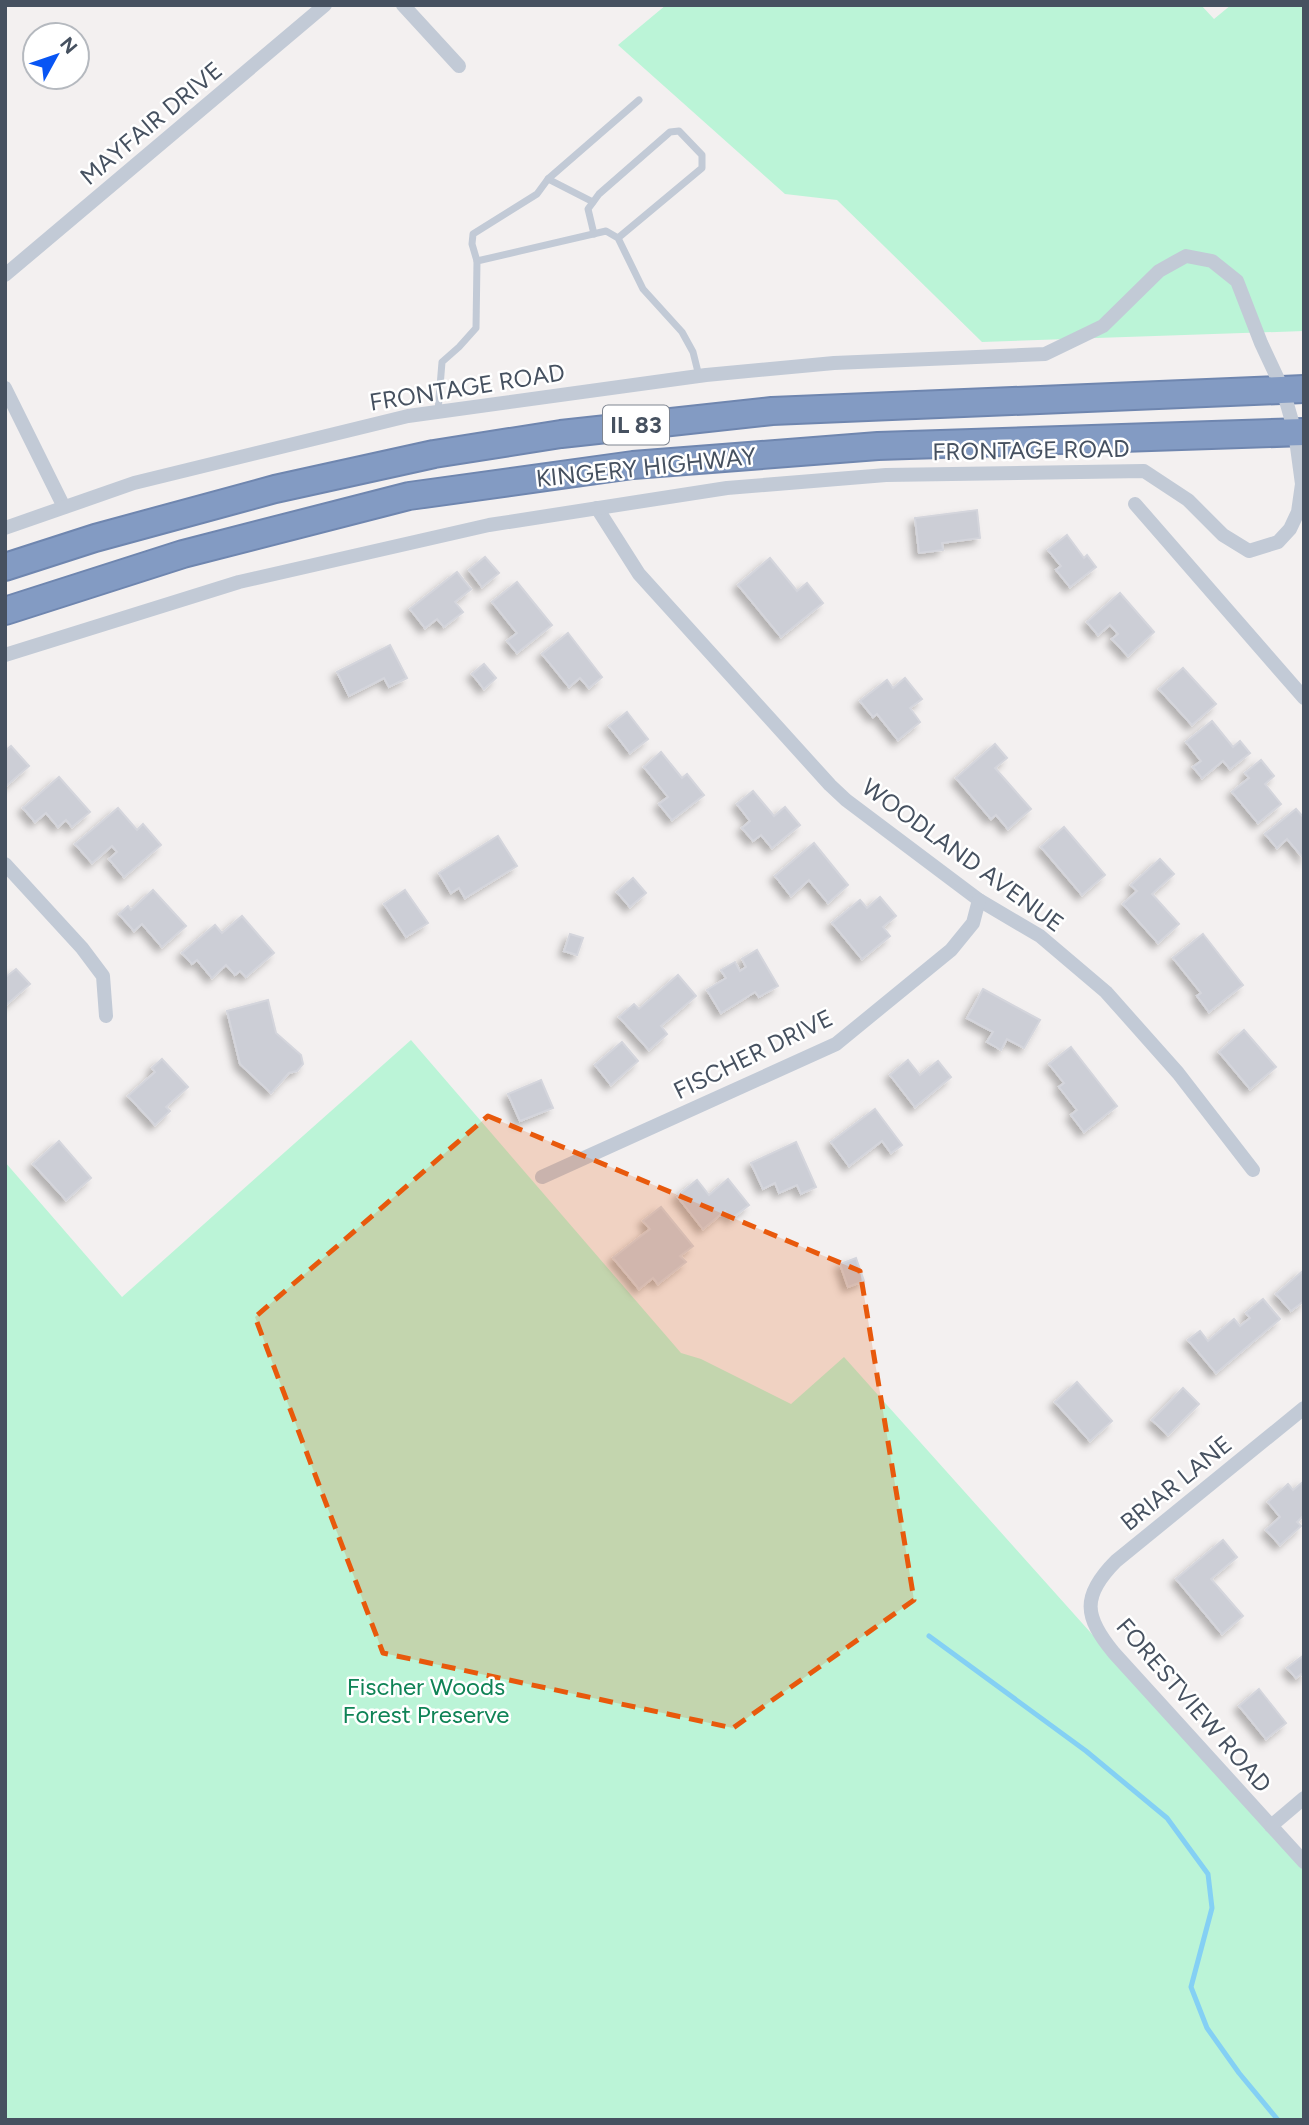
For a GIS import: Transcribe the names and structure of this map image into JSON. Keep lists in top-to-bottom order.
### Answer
{
  "streets": {
    "highway": ["IL 83", "KINGERY HIGHWAY"],
    "street": [
      "MAYFAIR DRIVE",
      "FRONTAGE ROAD",
      "WOODLAND AVENUE",
      "FISCHER DRIVE",
      "BRIAR LANE",
      "FORESTVIEW ROAD"
    ]
  },
  "crossings": [
    ["FRONTAGE ROAD", "KINGERY HIGHWAY"],
    ["FRONTAGE ROAD", "WOODLAND AVENUE"],
    ["WOODLAND AVENUE", "FISCHER DRIVE"],
    ["BRIAR LANE", "FORESTVIEW ROAD"]
  ],
  "parks": ["Fischer Woods Forest Preserve"],
  "north": "top right"
}
